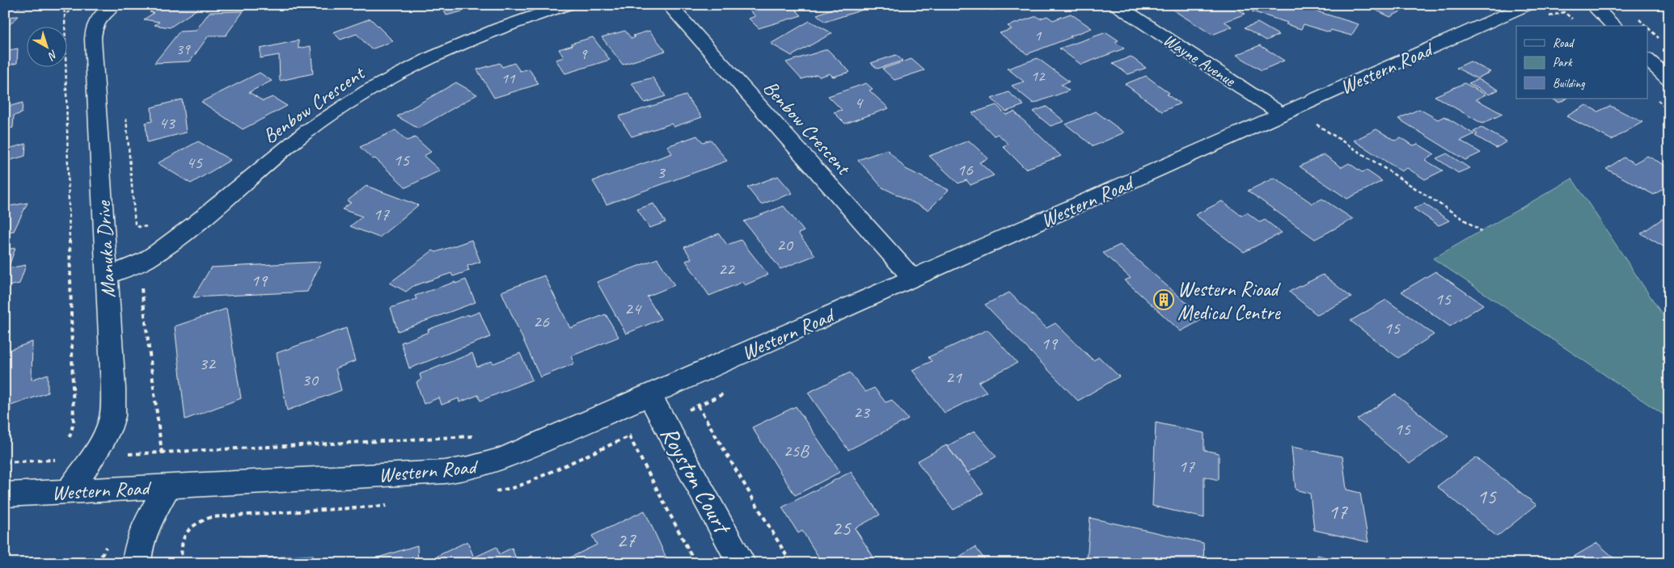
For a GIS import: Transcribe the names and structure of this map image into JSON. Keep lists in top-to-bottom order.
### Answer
{
  "streets": {
    "street": [
      "Wayne Avenue",
      "Western Road",
      "Benbow Crescent",
      "Manuka Drive",
      "Royston Court"
    ]
  },
  "crossings": [
    ["Wayne Avenue", "Western Road"],
    ["Western Road", "Benbow Crescent"],
    ["Western Road", "Manuka Drive"],
    ["Western Road", "Royston Court"],
    ["Benbow Crescent", "Manuka Drive"]
  ],
  "places": {
    "building": ["Western Rioad Medical Centre"]
  },
  "house_numbers": [
    "1",
    "39",
    "9",
    "12",
    "11",
    "4",
    "43",
    "15",
    "45",
    "16",
    "3",
    "17",
    "20",
    "22",
    "19",
    "15",
    "24",
    "26",
    "15",
    "19",
    "32",
    "21",
    "30",
    "23",
    "15",
    "25B",
    "17",
    "15",
    "17",
    "25",
    "27"
  ],
  "legend": ["Road", "Park", "Building"],
  "north": "bottom right"
}
